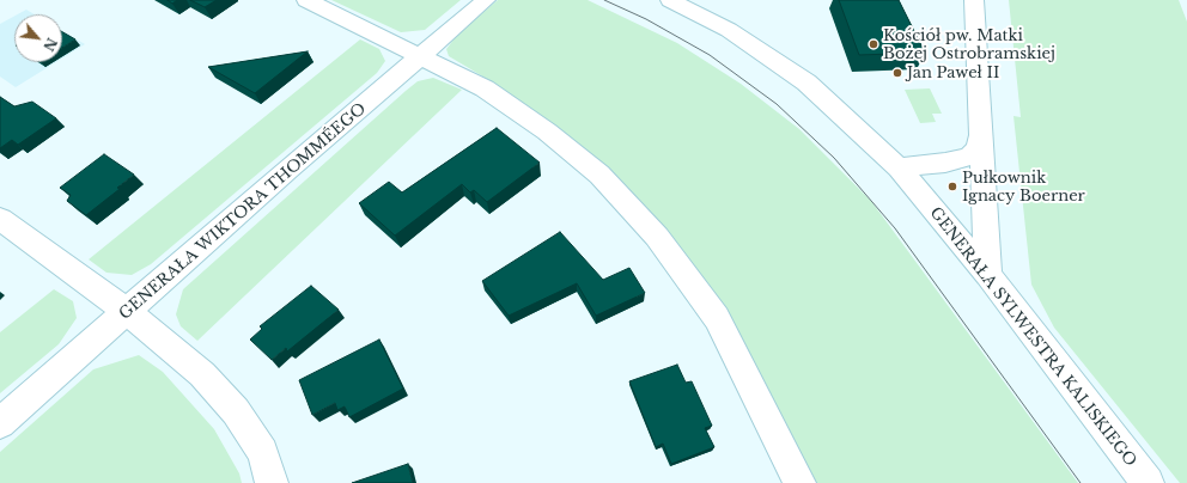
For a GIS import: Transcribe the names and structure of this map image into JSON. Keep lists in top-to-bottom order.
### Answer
{
  "streets": {
    "street": ["GENERAŁA WIKTORA THOMMÉEGO", "GENERAŁA SYLWESTRA KALISKIEGO"]
  },
  "places": ["Kościół pw. Matki Bożej Ostrobramskiej", "Jan Paweł II", "Pułkownik Ignacy Boerner"],
  "north": "bottom right"
}
